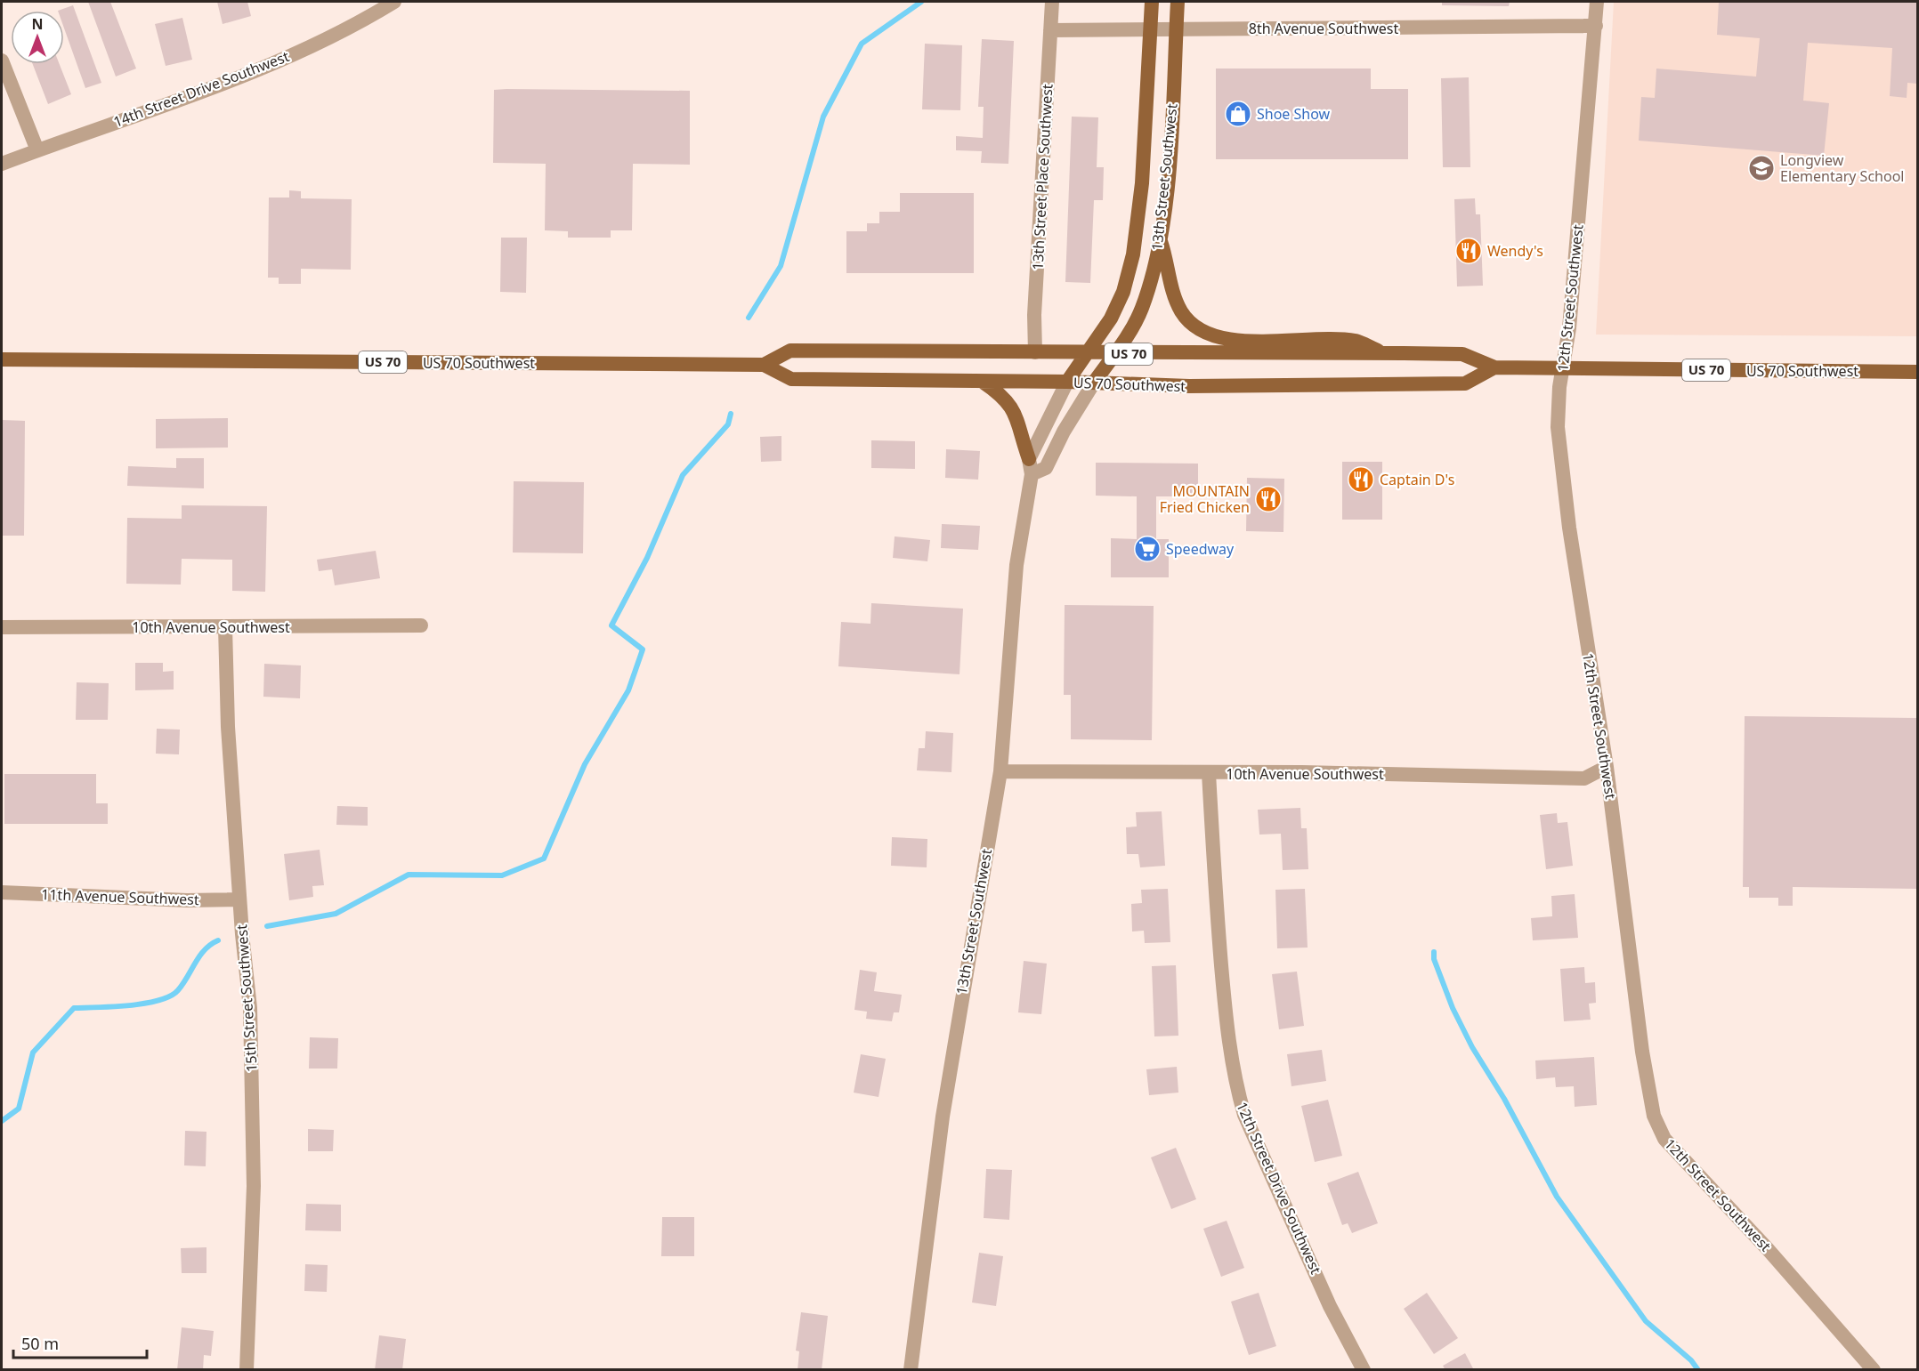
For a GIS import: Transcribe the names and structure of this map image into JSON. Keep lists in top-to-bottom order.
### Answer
{
  "streets": {
    "main road": ["13th Street Southwest", "US 70", "US 70 Southwest"],
    "street": [
      "8th Avenue Southwest",
      "14th Street Drive Southwest",
      "13th Street Place Southwest",
      "12th Street Southwest",
      "10th Avenue Southwest",
      "11th Avenue Southwest",
      "15th Street Southwest",
      "12th Street Drive Southwest"
    ]
  },
  "crossings": [
    ["8th Avenue Southwest", "13th Street Place Southwest"],
    ["8th Avenue Southwest", "13th Street Southwest"],
    ["8th Avenue Southwest", "12th Street Southwest"],
    ["13th Street Place Southwest", "US 70 Southwest"],
    ["13th Street Southwest", "US 70 Southwest"],
    ["13th Street Southwest", "10th Avenue Southwest"],
    ["12th Street Southwest", "US 70 Southwest"],
    ["12th Street Southwest", "10th Avenue Southwest"],
    ["10th Avenue Southwest", "15th Street Southwest"],
    ["10th Avenue Southwest", "12th Street Drive Southwest"],
    ["11th Avenue Southwest", "15th Street Southwest"]
  ],
  "places": {
    "shop": ["Shoe Show"],
    "school or university": ["Longview Elementary School"],
    "restaurant": ["Wendy's", "Captain D's", "MOUNTAIN Fried Chicken"],
    "supermarket": ["Speedway"]
  },
  "scale_bar": "50 m",
  "north": "top"
}
